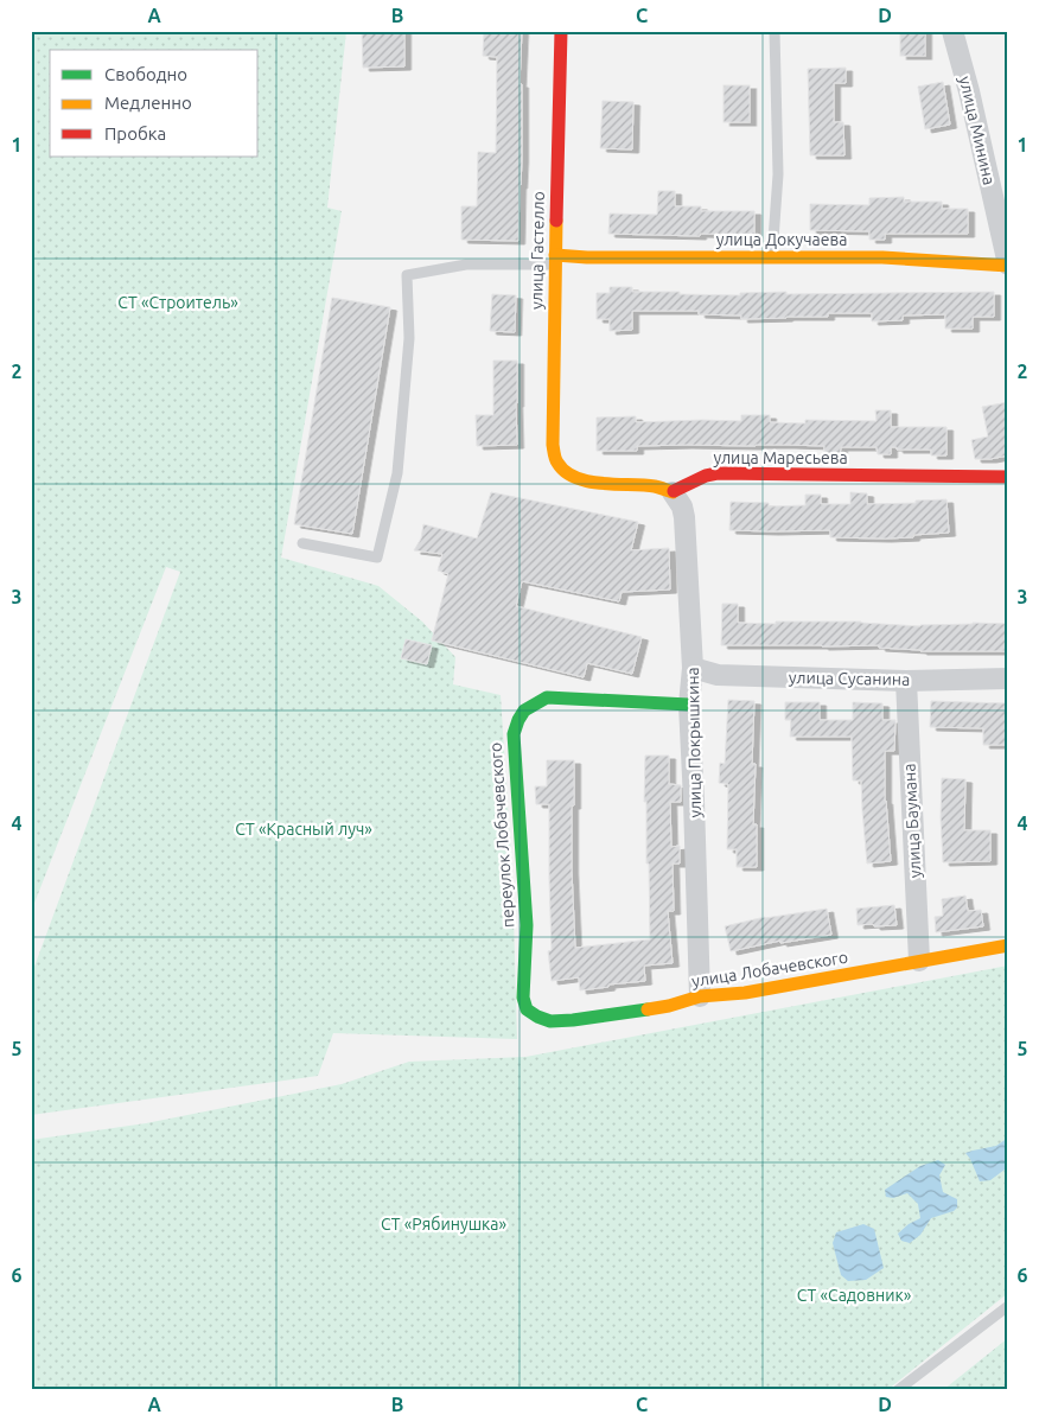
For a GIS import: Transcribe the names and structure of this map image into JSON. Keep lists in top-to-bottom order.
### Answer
{
  "streets": {
    "street": [
      "улица Минина",
      "улица Докучаева",
      "улица Гастелло",
      "улица Маресьева",
      "улица Сусанина",
      "улица Покрышкина",
      "улица Баумана",
      "переулок Лобачевского",
      "улица Лобачевского"
    ]
  },
  "crossings": [
    ["улица Минина", "улица Докучаева"],
    ["улица Докучаева", "улица Гастелло"],
    ["улица Гастелло", "улица Маресьева"],
    ["улица Гастелло", "улица Покрышкина"],
    ["улица Маресьева", "улица Покрышкина"],
    ["улица Сусанина", "улица Покрышкина"],
    ["улица Сусанина", "улица Баумана"],
    ["улица Покрышкина", "переулок Лобачевского"],
    ["улица Покрышкина", "улица Лобачевского"],
    ["улица Баумана", "улица Лобачевского"],
    ["переулок Лобачевского", "улица Лобачевского"]
  ],
  "parks": [
    "СТ «Строитель»",
    "СТ «Красный луч»",
    "СТ «Рябинушка»",
    "СТ «Садовник»"
  ],
  "legend": ["Свободно", "Медленно", "Пробка"],
  "grid": {
    "columns": [
      "A",
      "B",
      "C",
      "D"
    ],
    "rows": [
      "1",
      "2",
      "3",
      "4",
      "5",
      "6"
    ]
  }
}
